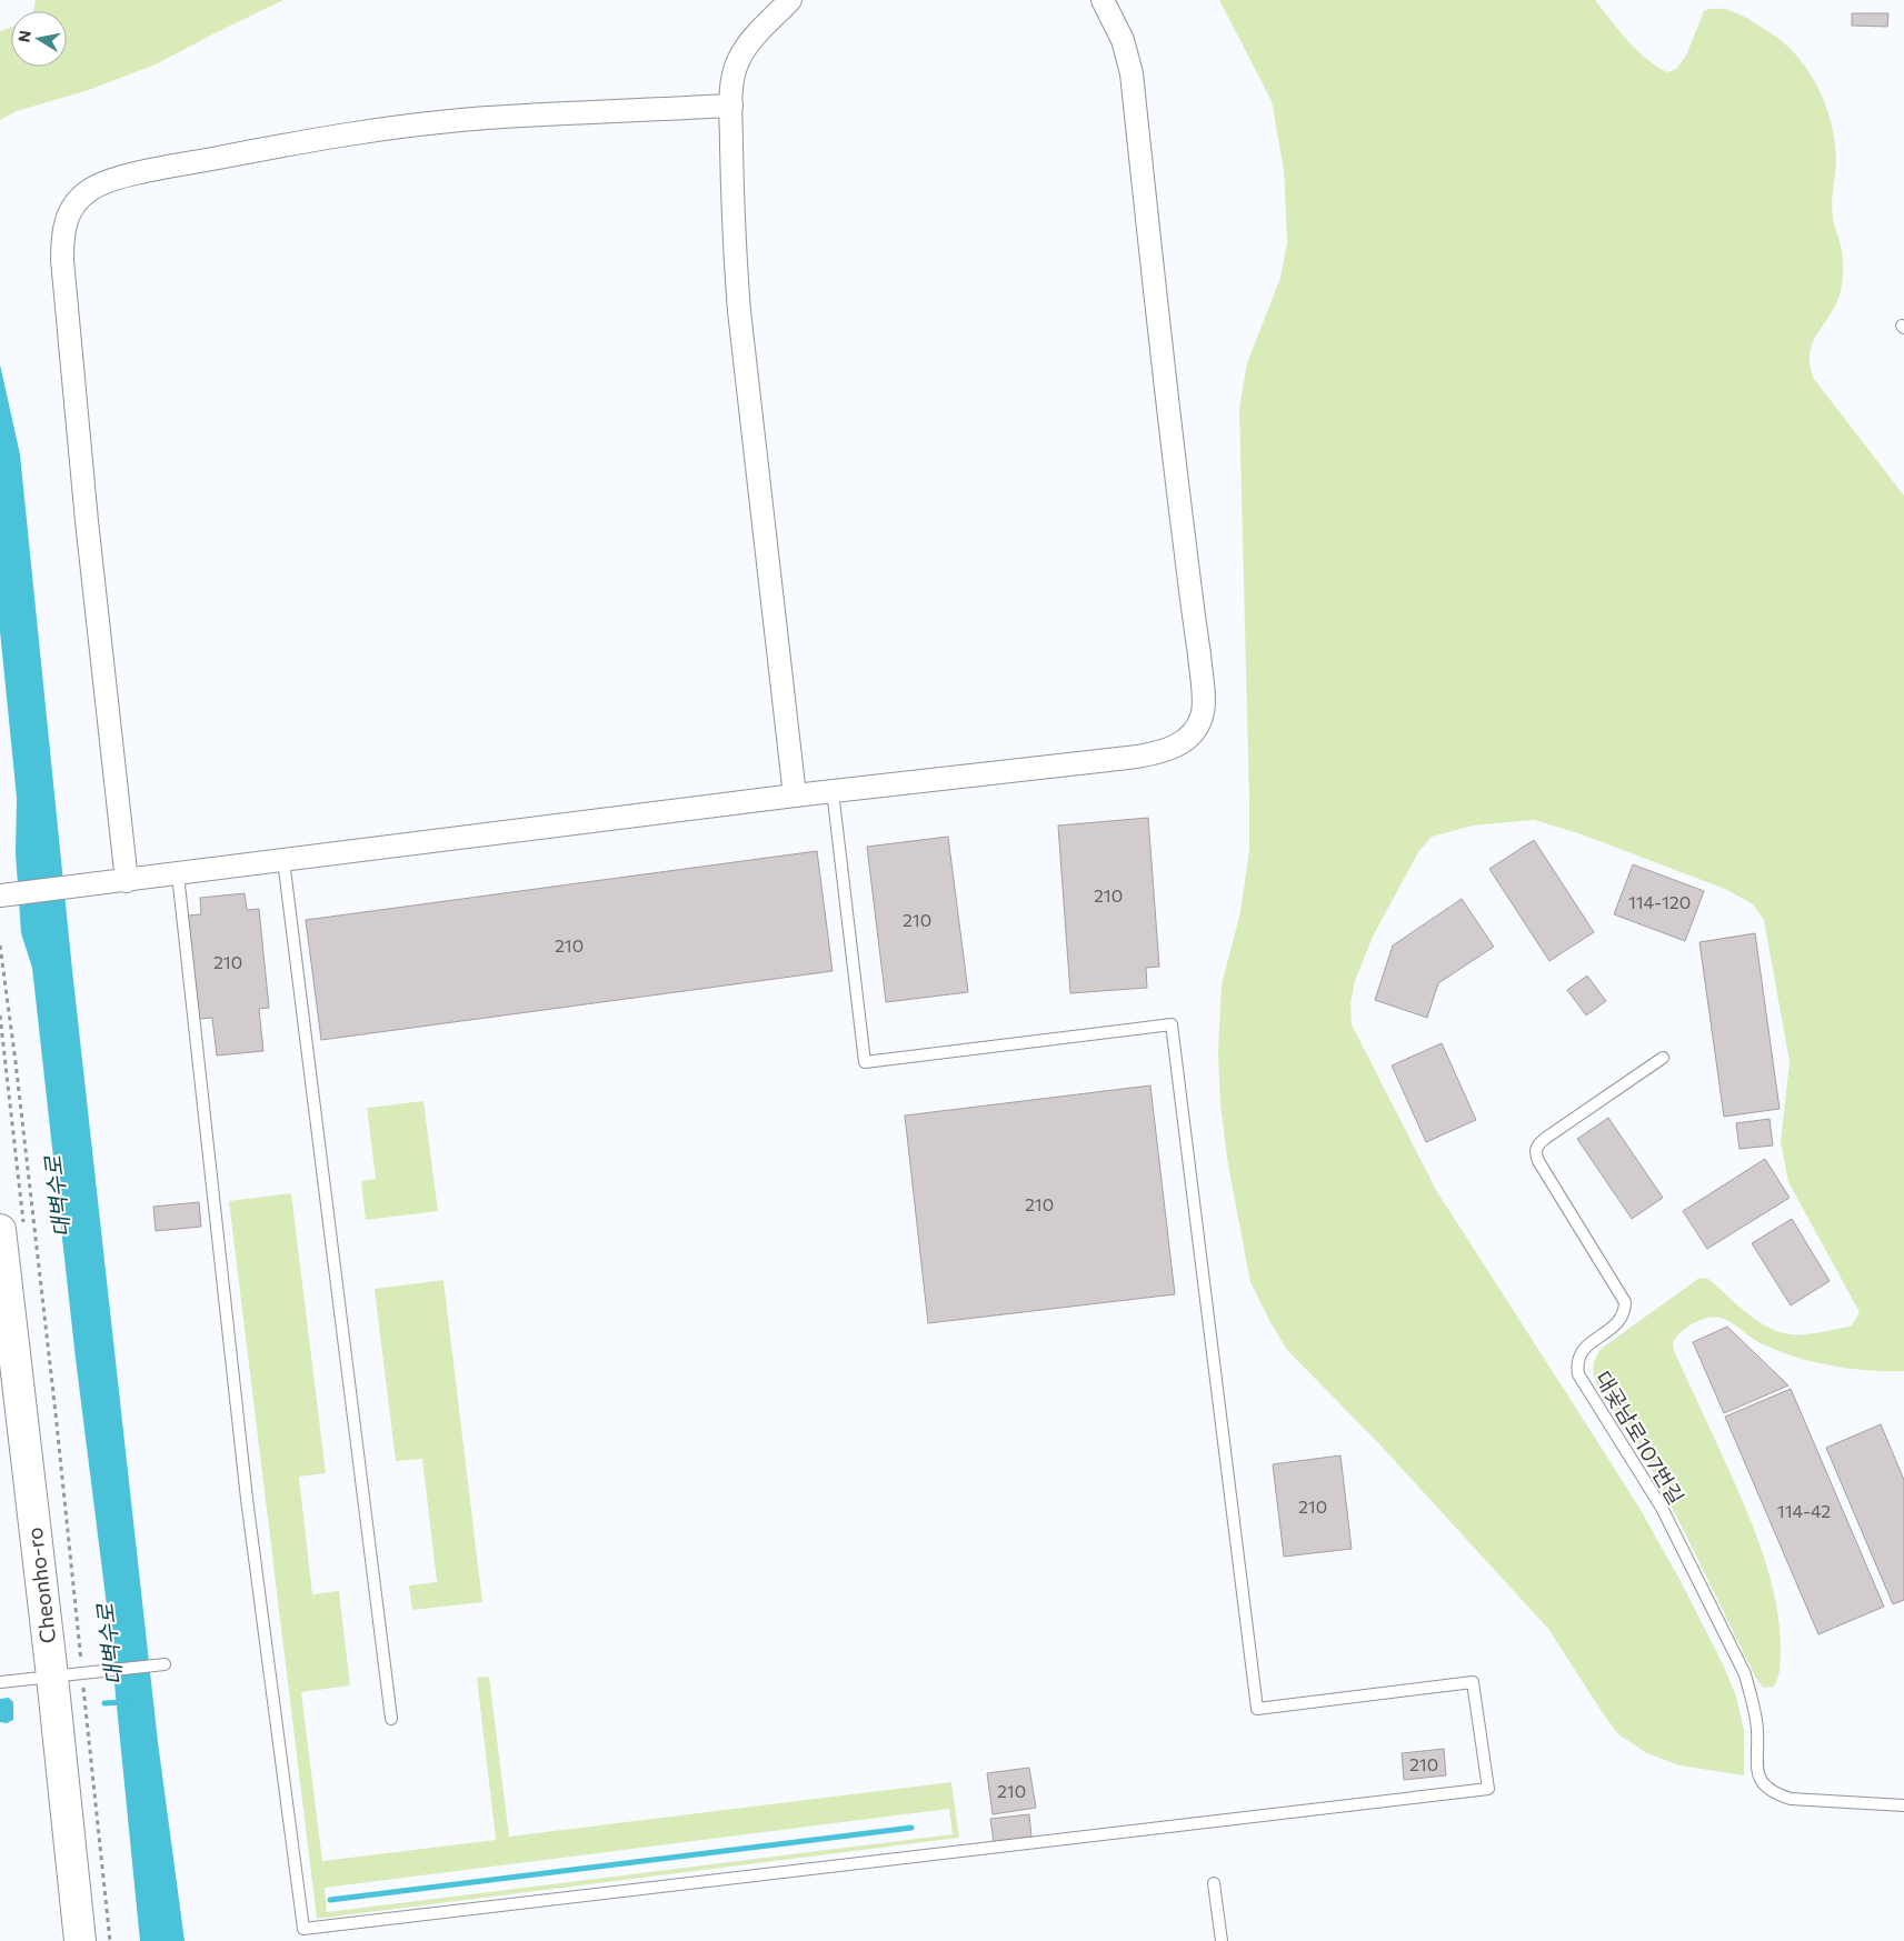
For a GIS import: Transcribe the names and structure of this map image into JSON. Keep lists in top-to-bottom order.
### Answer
{
  "streets": {
    "street": ["Cheonho-ro"],
    "lane": ["대곶남로107번길"]
  },
  "water": ["대벽수로"],
  "house_numbers": [
    "210",
    "114-120",
    "210",
    "210",
    "210",
    "210",
    "210",
    "114-42",
    "210",
    "210"
  ],
  "north": "left"
}
